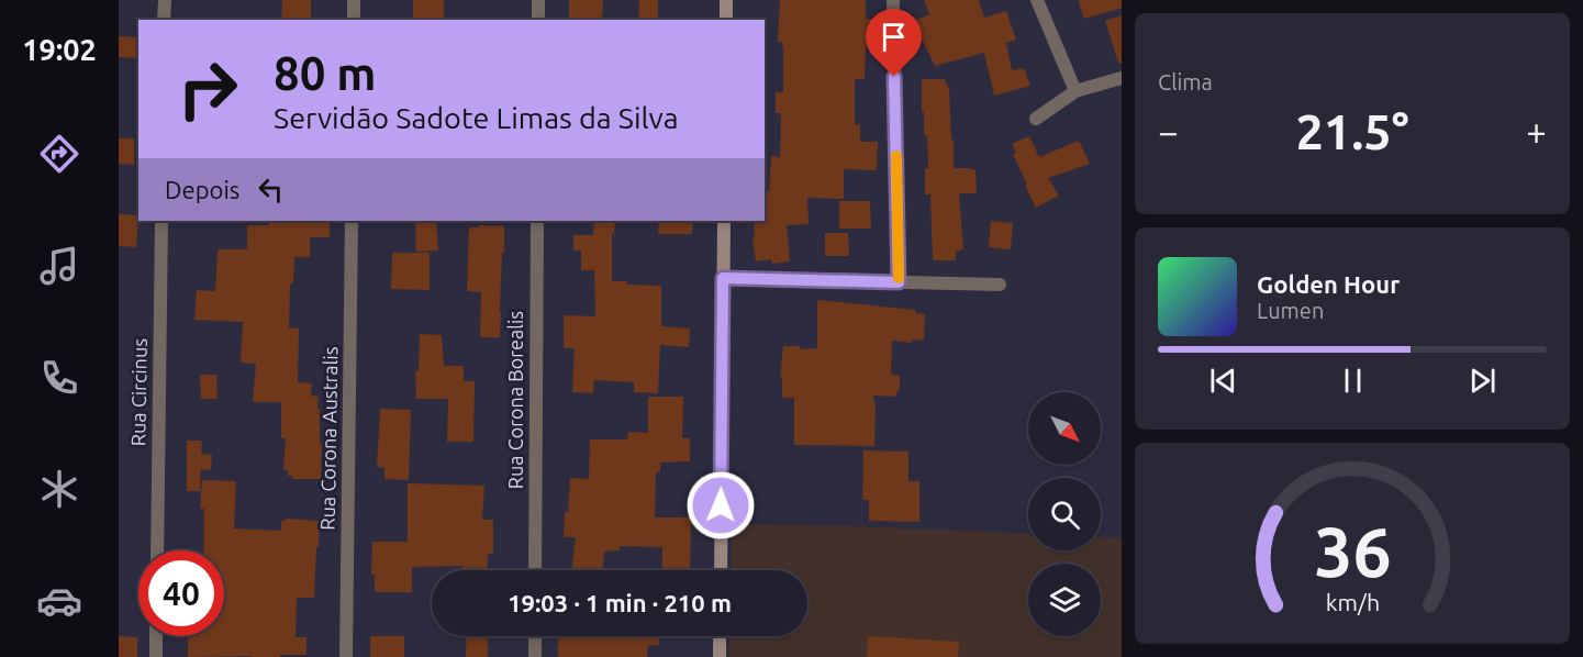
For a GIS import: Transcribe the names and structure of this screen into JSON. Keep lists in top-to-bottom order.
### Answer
{
  "streets": {
    "street": ["Rua Circinus", "Rua Corona Borealis", "Rua Corona Australis"]
  },
  "north": "bottom right",
  "page": {
    "tabs": "19:02",
    "tile": "Clima",
    "turn": ["80 m", "Servidão Sadote Limas da Silva"],
    "heat": ["−", "21.5°", "+"],
    "then": "Depois",
    "song": ["Golden Hour", "Lumen"],
    "limit": "40",
    "trip": "19:03 · 1 min · 210 m",
    "gauge": ["36", "km/h"]
  }
}
